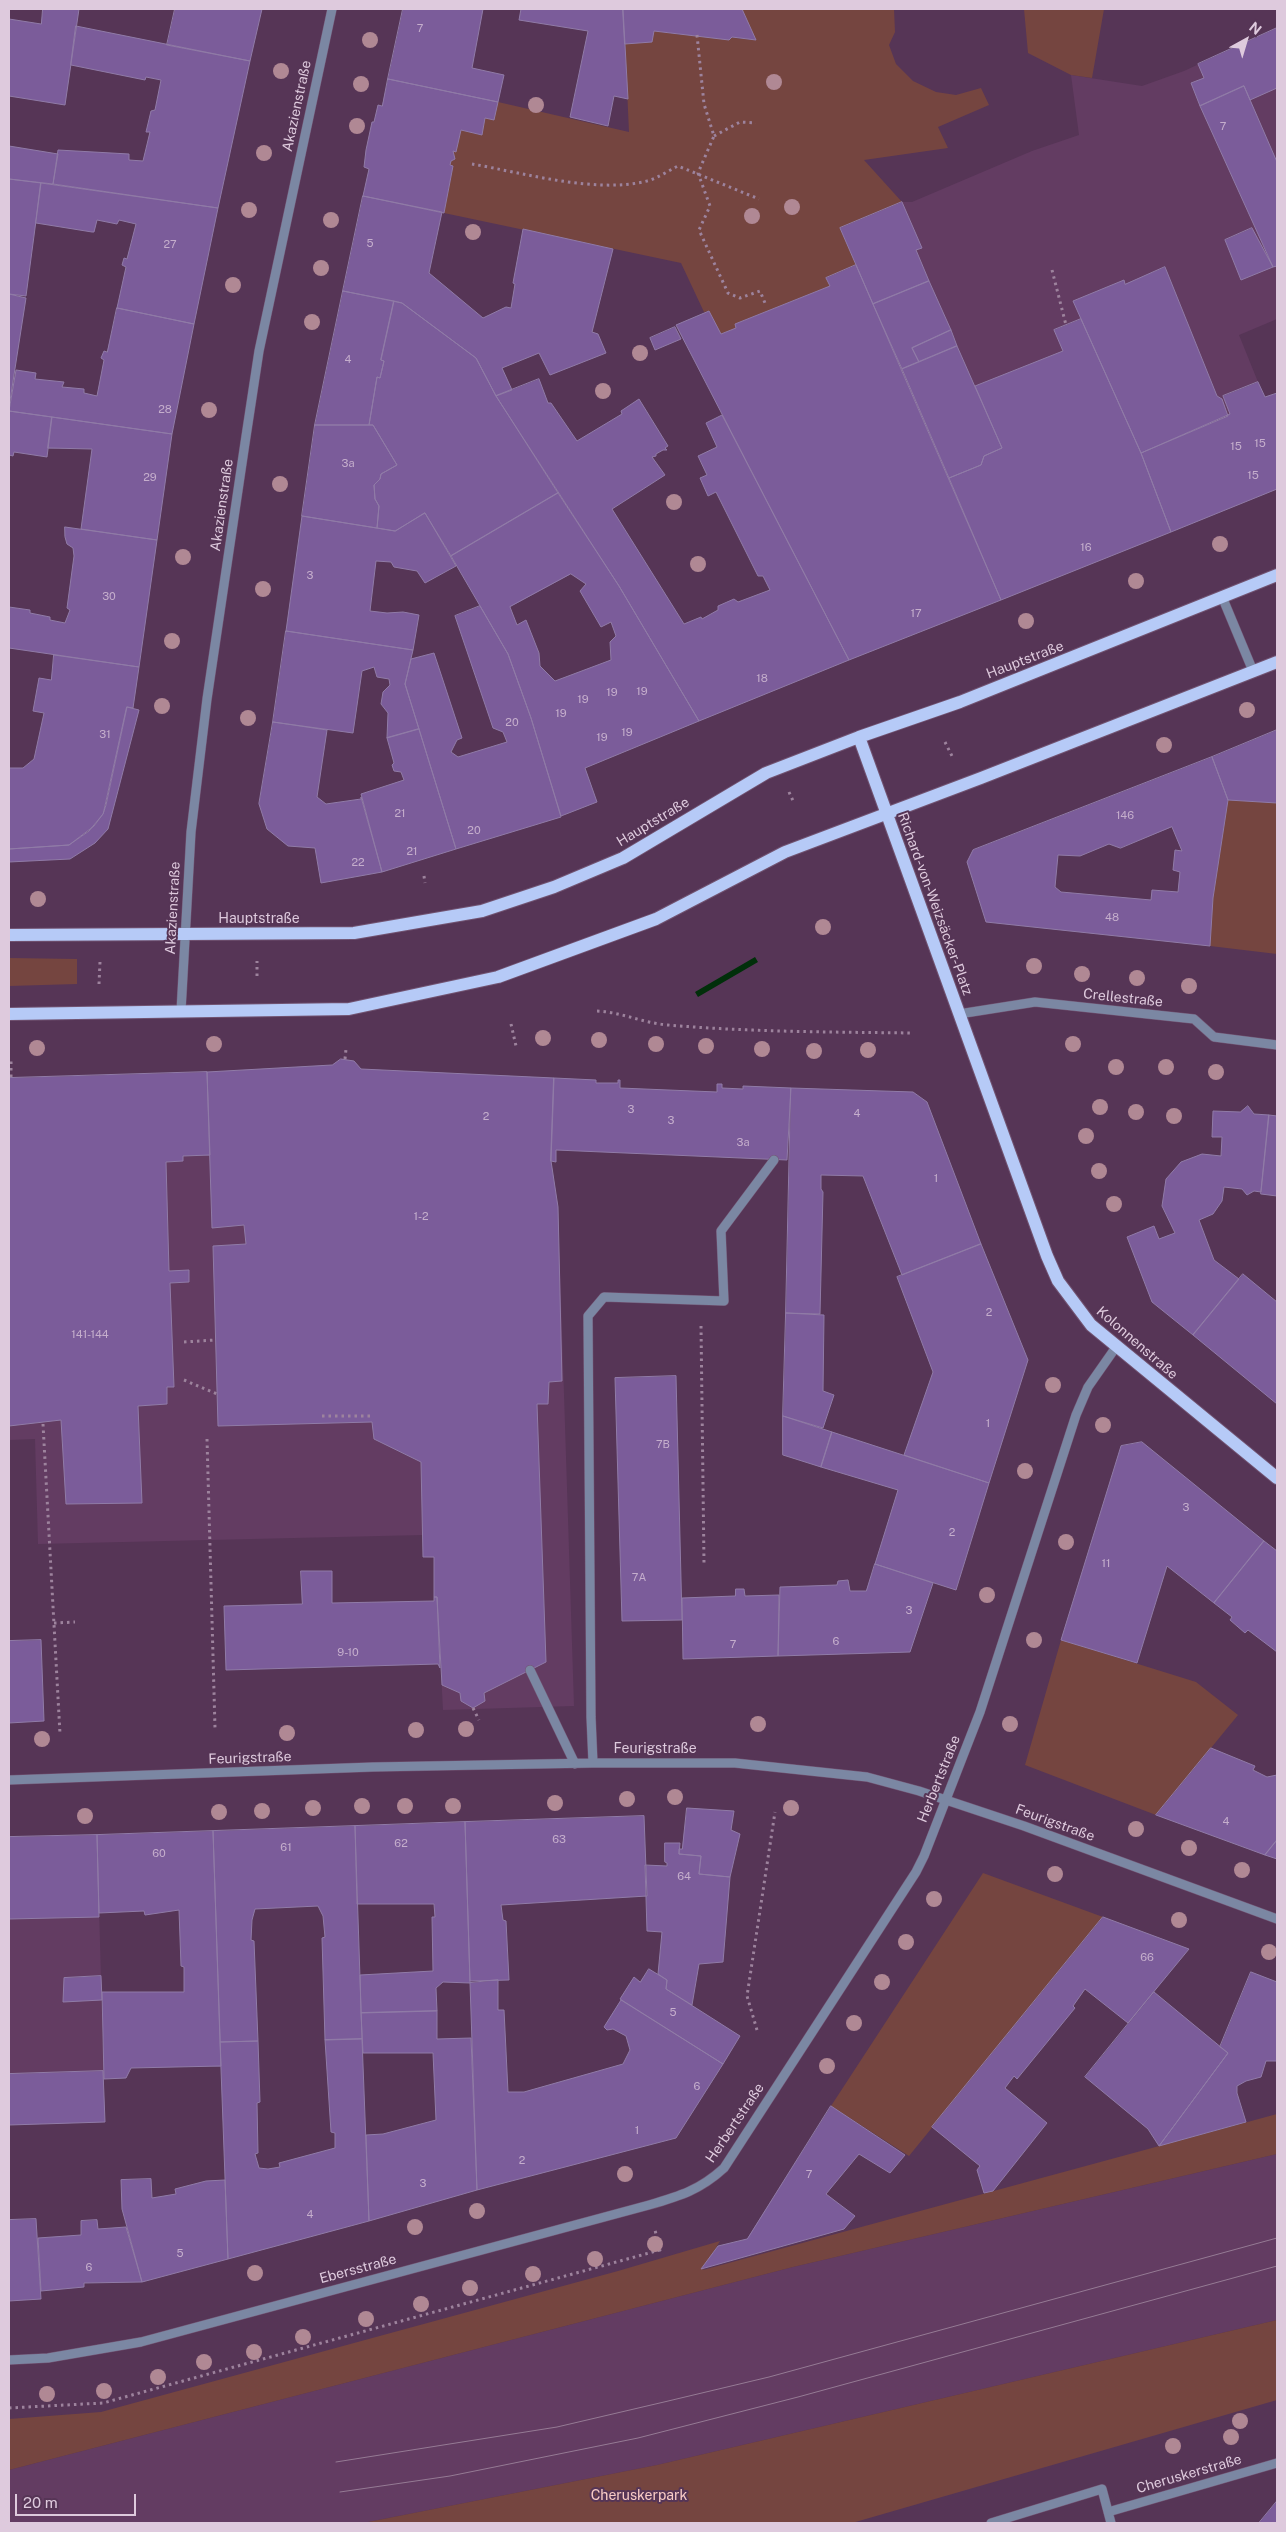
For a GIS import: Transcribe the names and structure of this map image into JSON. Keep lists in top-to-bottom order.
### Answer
{
  "streets": {
    "main road": ["Hauptstraße", "Richard-von-Weizsäcker-Platz", "Kolonnenstraße"],
    "street": [
      "Akazienstraße",
      "Crellestraße",
      "Feurigstraße",
      "Herbertstraße",
      "Ebersstraße",
      "Cheruskerstraße"
    ]
  },
  "crossings": [
    ["Akazienstraße", "Hauptstraße"],
    ["Hauptstraße", "Richard-von-Weizsäcker-Platz"],
    ["Richard-von-Weizsäcker-Platz", "Crellestraße"],
    ["Richard-von-Weizsäcker-Platz", "Kolonnenstraße"],
    ["Kolonnenstraße", "Herbertstraße"],
    ["Feurigstraße", "Herbertstraße"],
    ["Herbertstraße", "Ebersstraße"]
  ],
  "parks": ["Cheruskerpark"],
  "house_numbers": [
    "7",
    "7",
    "5",
    "27",
    "4",
    "28",
    "15",
    "15",
    "3a",
    "15",
    "29",
    "16",
    "3",
    "30",
    "17",
    "18",
    "19",
    "19",
    "19",
    "19",
    "20",
    "19",
    "31",
    "19",
    "21",
    "146",
    "20",
    "21",
    "22",
    "48",
    "3",
    "4",
    "2",
    "3",
    "3a",
    "1",
    "1-2",
    "2",
    "141-144",
    "1",
    "7B",
    "3",
    "2",
    "11",
    "7A",
    "3",
    "6",
    "7",
    "9-10",
    "4",
    "63",
    "62",
    "61",
    "60",
    "64",
    "66",
    "5",
    "6",
    "1",
    "2",
    "7",
    "3",
    "4",
    "5",
    "6"
  ],
  "scale_bar": "20 m",
  "north": "top right"
}
